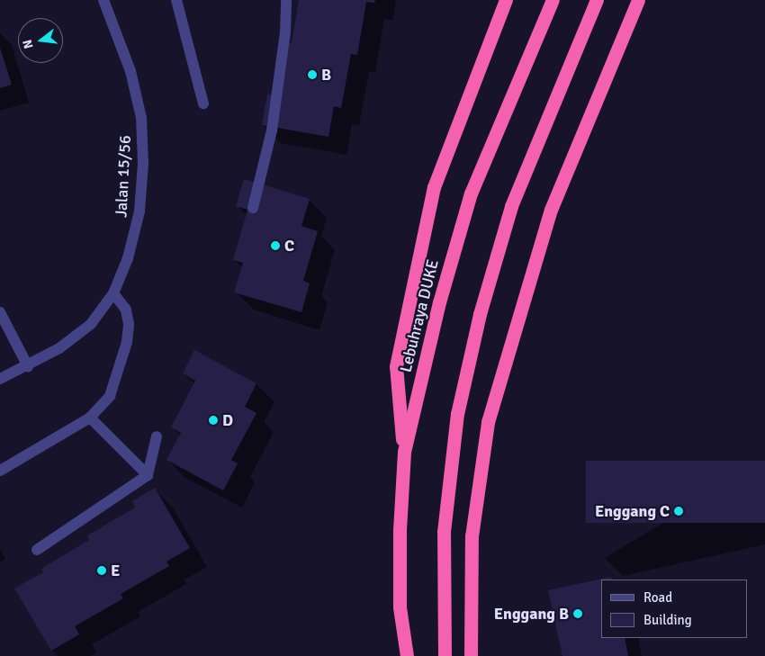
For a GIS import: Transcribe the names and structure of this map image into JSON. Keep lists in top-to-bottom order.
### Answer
{
  "streets": {
    "highway": ["Lebuhraya DUKE"],
    "street": ["Jalan 15/56"]
  },
  "places": [
    "B",
    "C",
    "D",
    "Enggang C",
    "E",
    "Enggang B"
  ],
  "legend": ["Road", "Building"],
  "north": "left"
}
